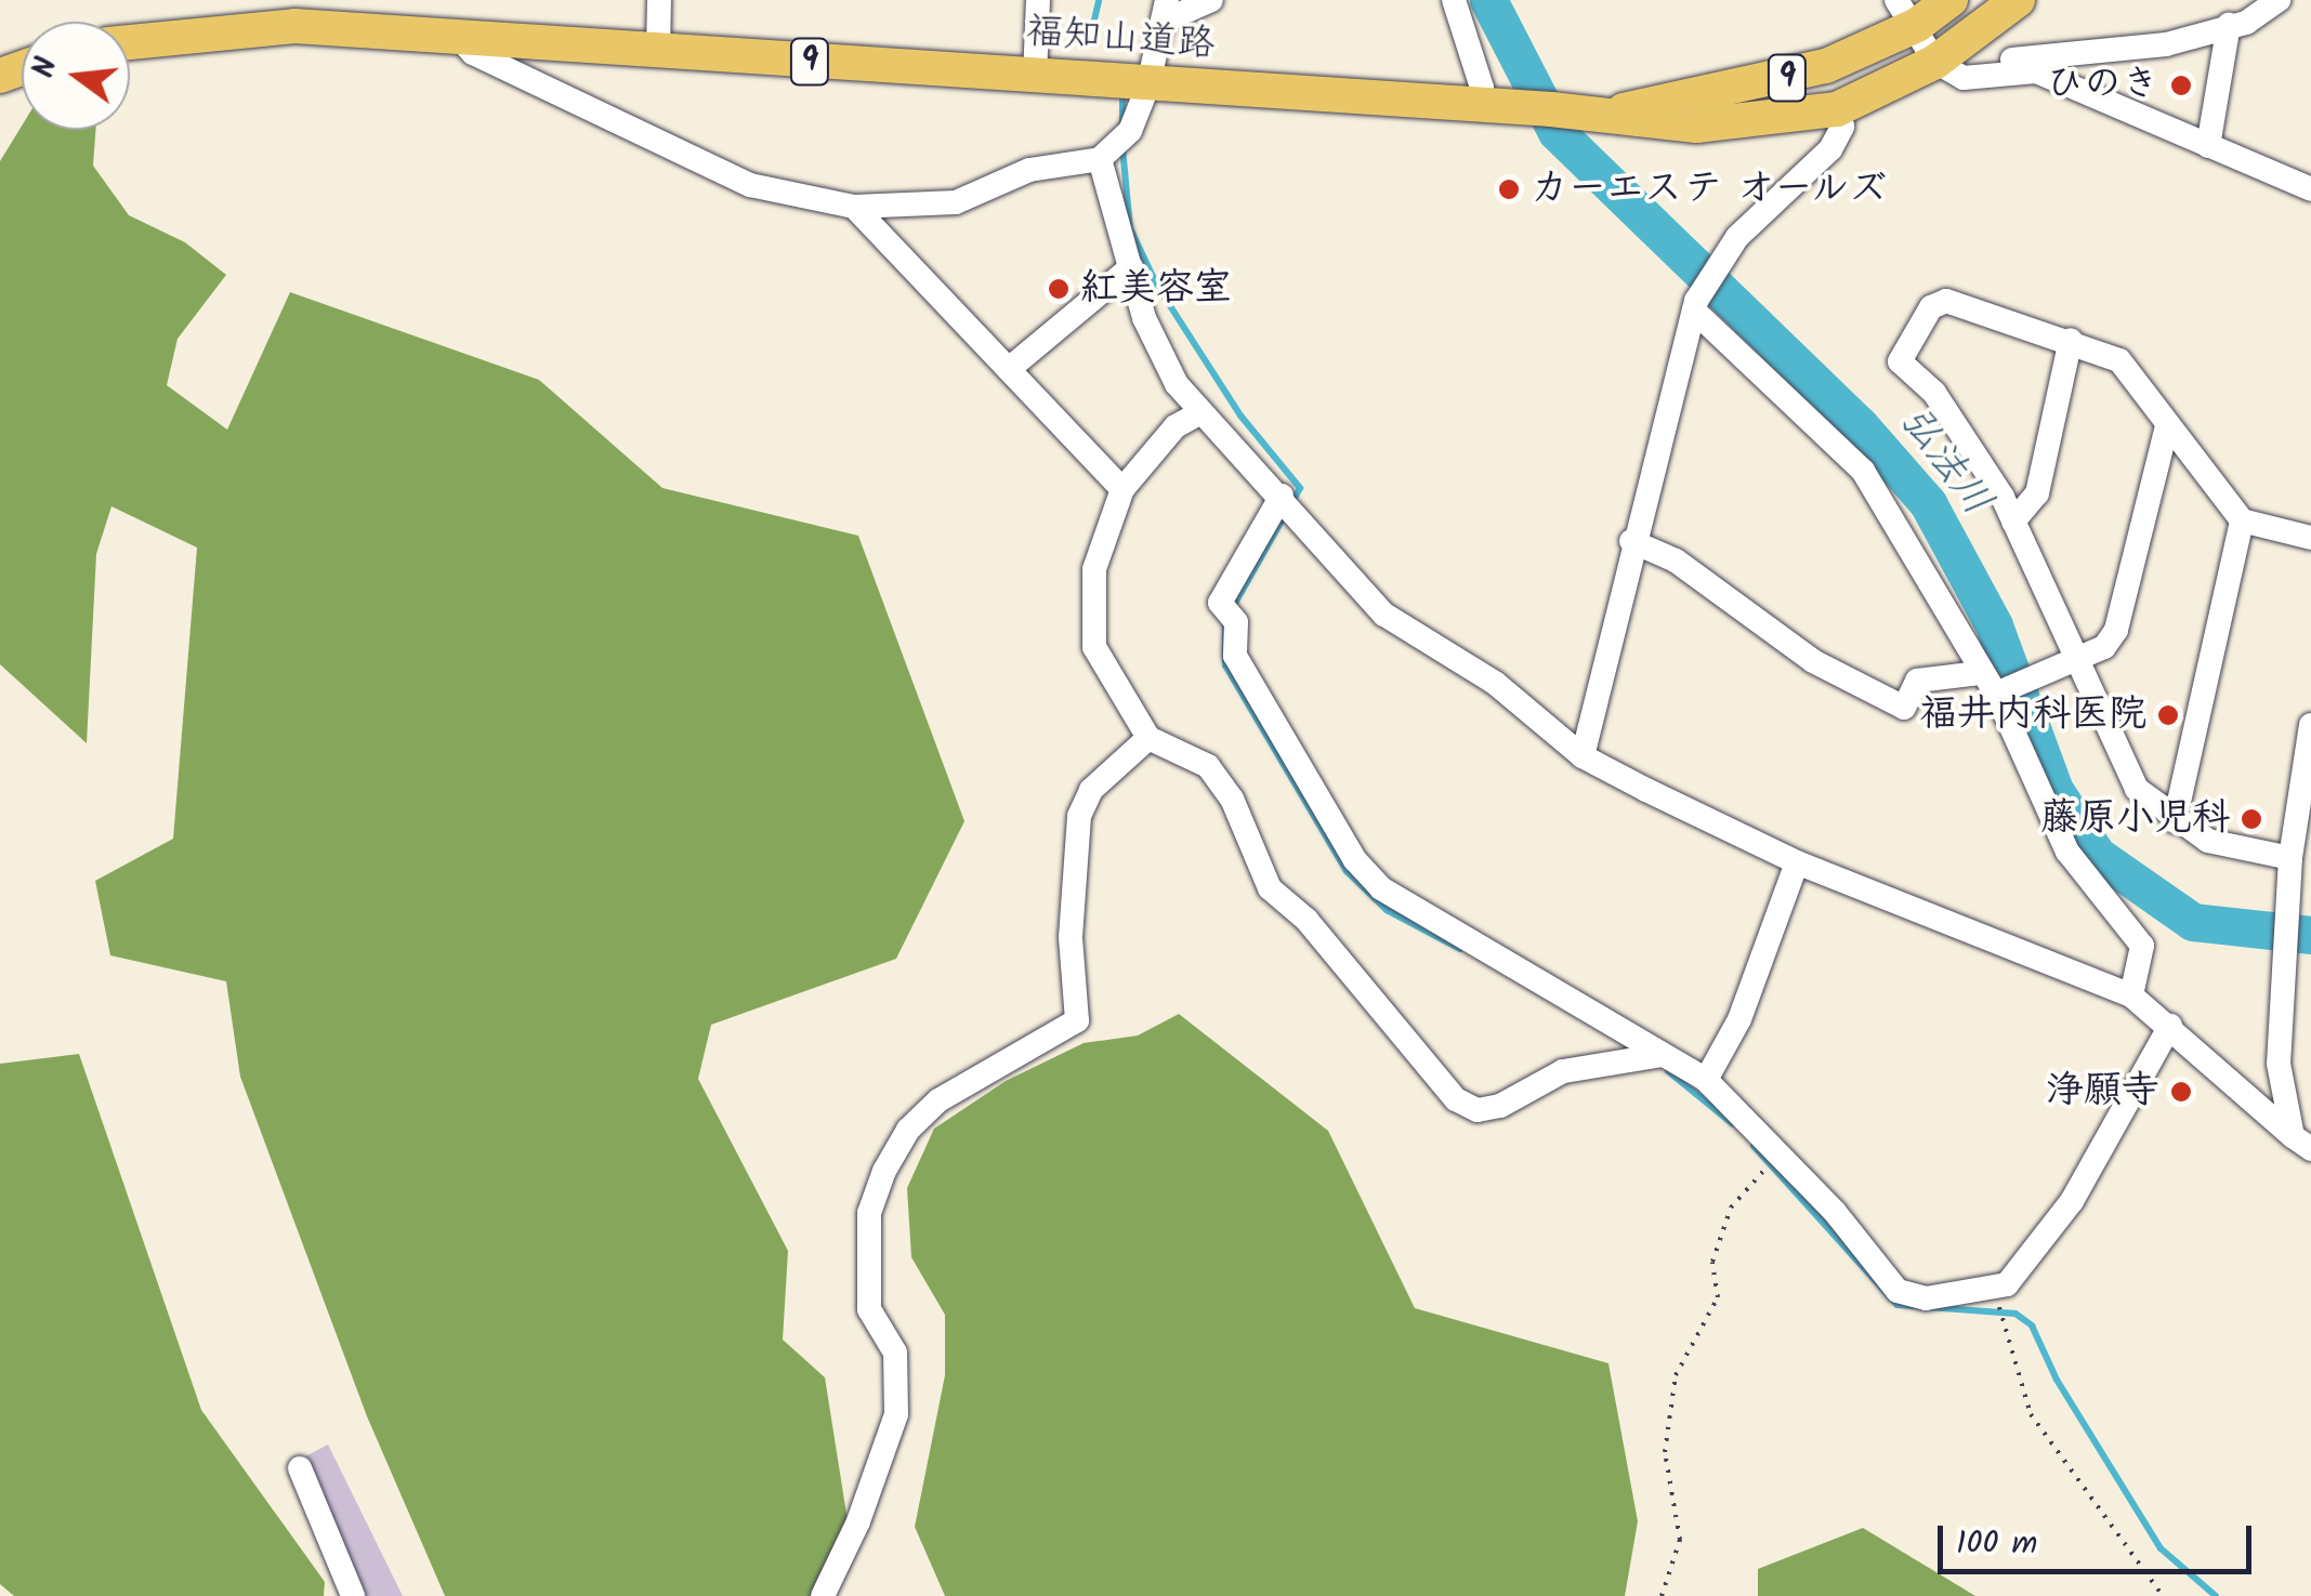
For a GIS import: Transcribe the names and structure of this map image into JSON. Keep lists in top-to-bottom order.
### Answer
{
  "streets": {
    "highway": ["福知山道路", "9"]
  },
  "water": ["弘法川"],
  "places": [
    "ひのき",
    "カーエステ オールズ",
    "紅美容室",
    "福井内科医院",
    "藤原小児科",
    "浄願寺"
  ],
  "scale_bar": "100 m",
  "north": "left"
}
